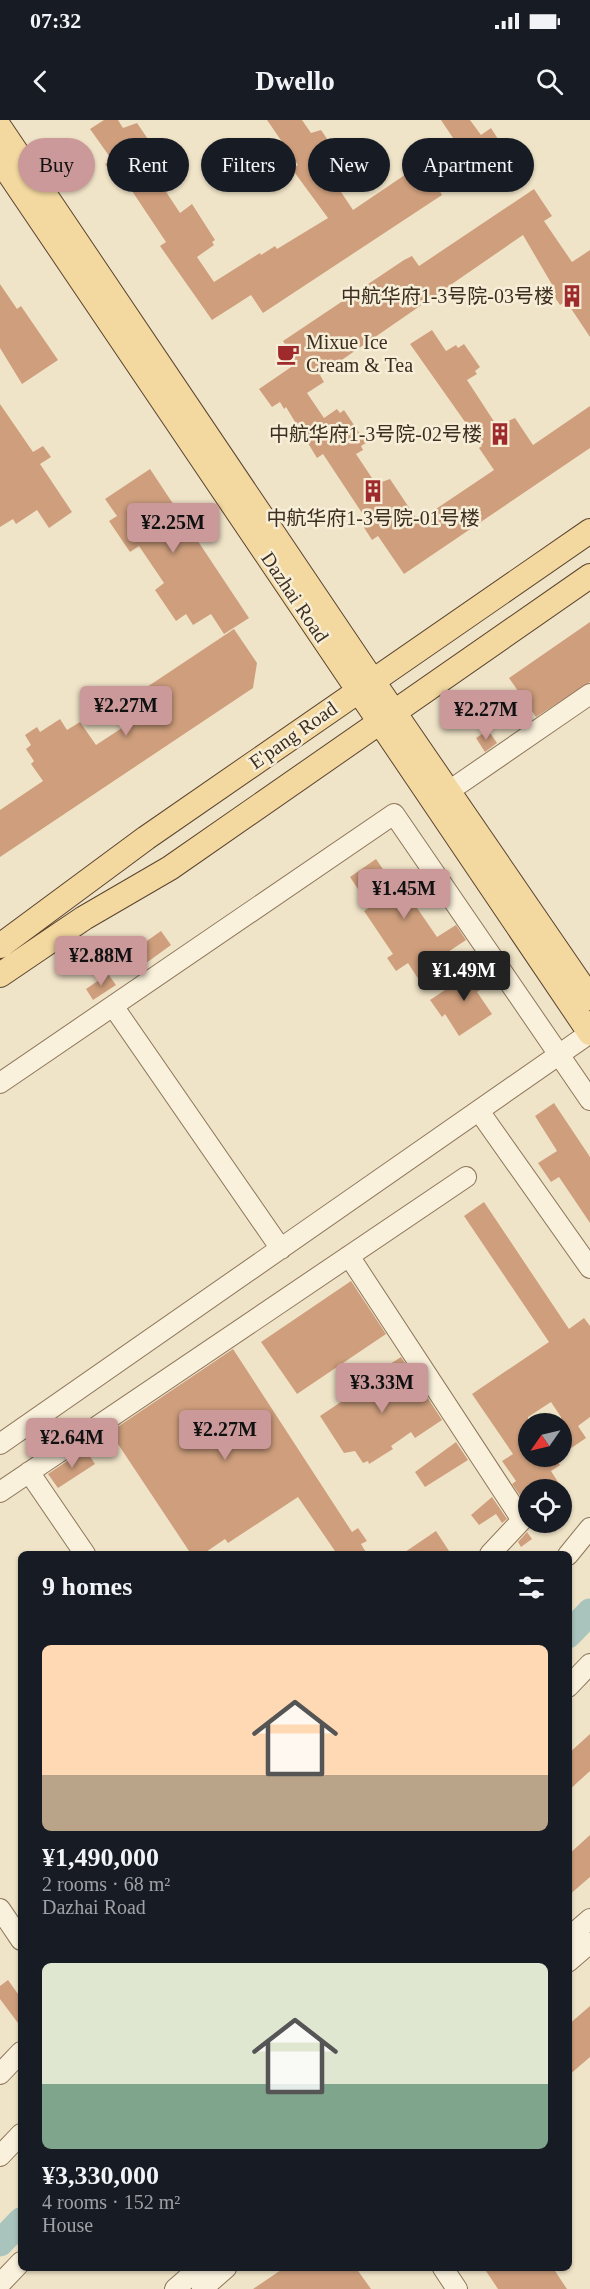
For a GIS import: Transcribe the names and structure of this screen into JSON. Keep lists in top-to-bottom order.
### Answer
{
  "streets": {
    "main road": ["Dazhai Road", "E'pang Road"]
  },
  "crossings": [
    ["Dazhai Road", "E'pang Road"]
  ],
  "places": {
    "building": ["中航华府1-3号院-03号楼", "中航华府1-3号院-02号楼", "中航华府1-3号院-01号楼"],
    "cafe": ["Mixue Ice Cream & Tea"]
  },
  "north": "bottom left",
  "page": {
    "status": "07:32",
    "header": "Dwello",
    "chip": [
      "Buy",
      "Rent",
      "Filters",
      "New",
      "Apartment"
    ],
    "price": [
      "¥2.25M",
      "¥2.27M",
      "¥2.27M",
      "¥1.45M",
      "¥2.88M",
      "¥1.49M",
      "¥3.33M",
      "¥2.27M",
      "¥2.64M"
    ],
    "heading": "9 homes",
    "list": [
      {
        "name": "¥1,490,000",
        "note": "2 rooms · 68 m² · Dazhai Road"
      },
      {
        "name": "¥3,330,000",
        "note": "4 rooms · 152 m² · House"
      }
    ]
  }
}
